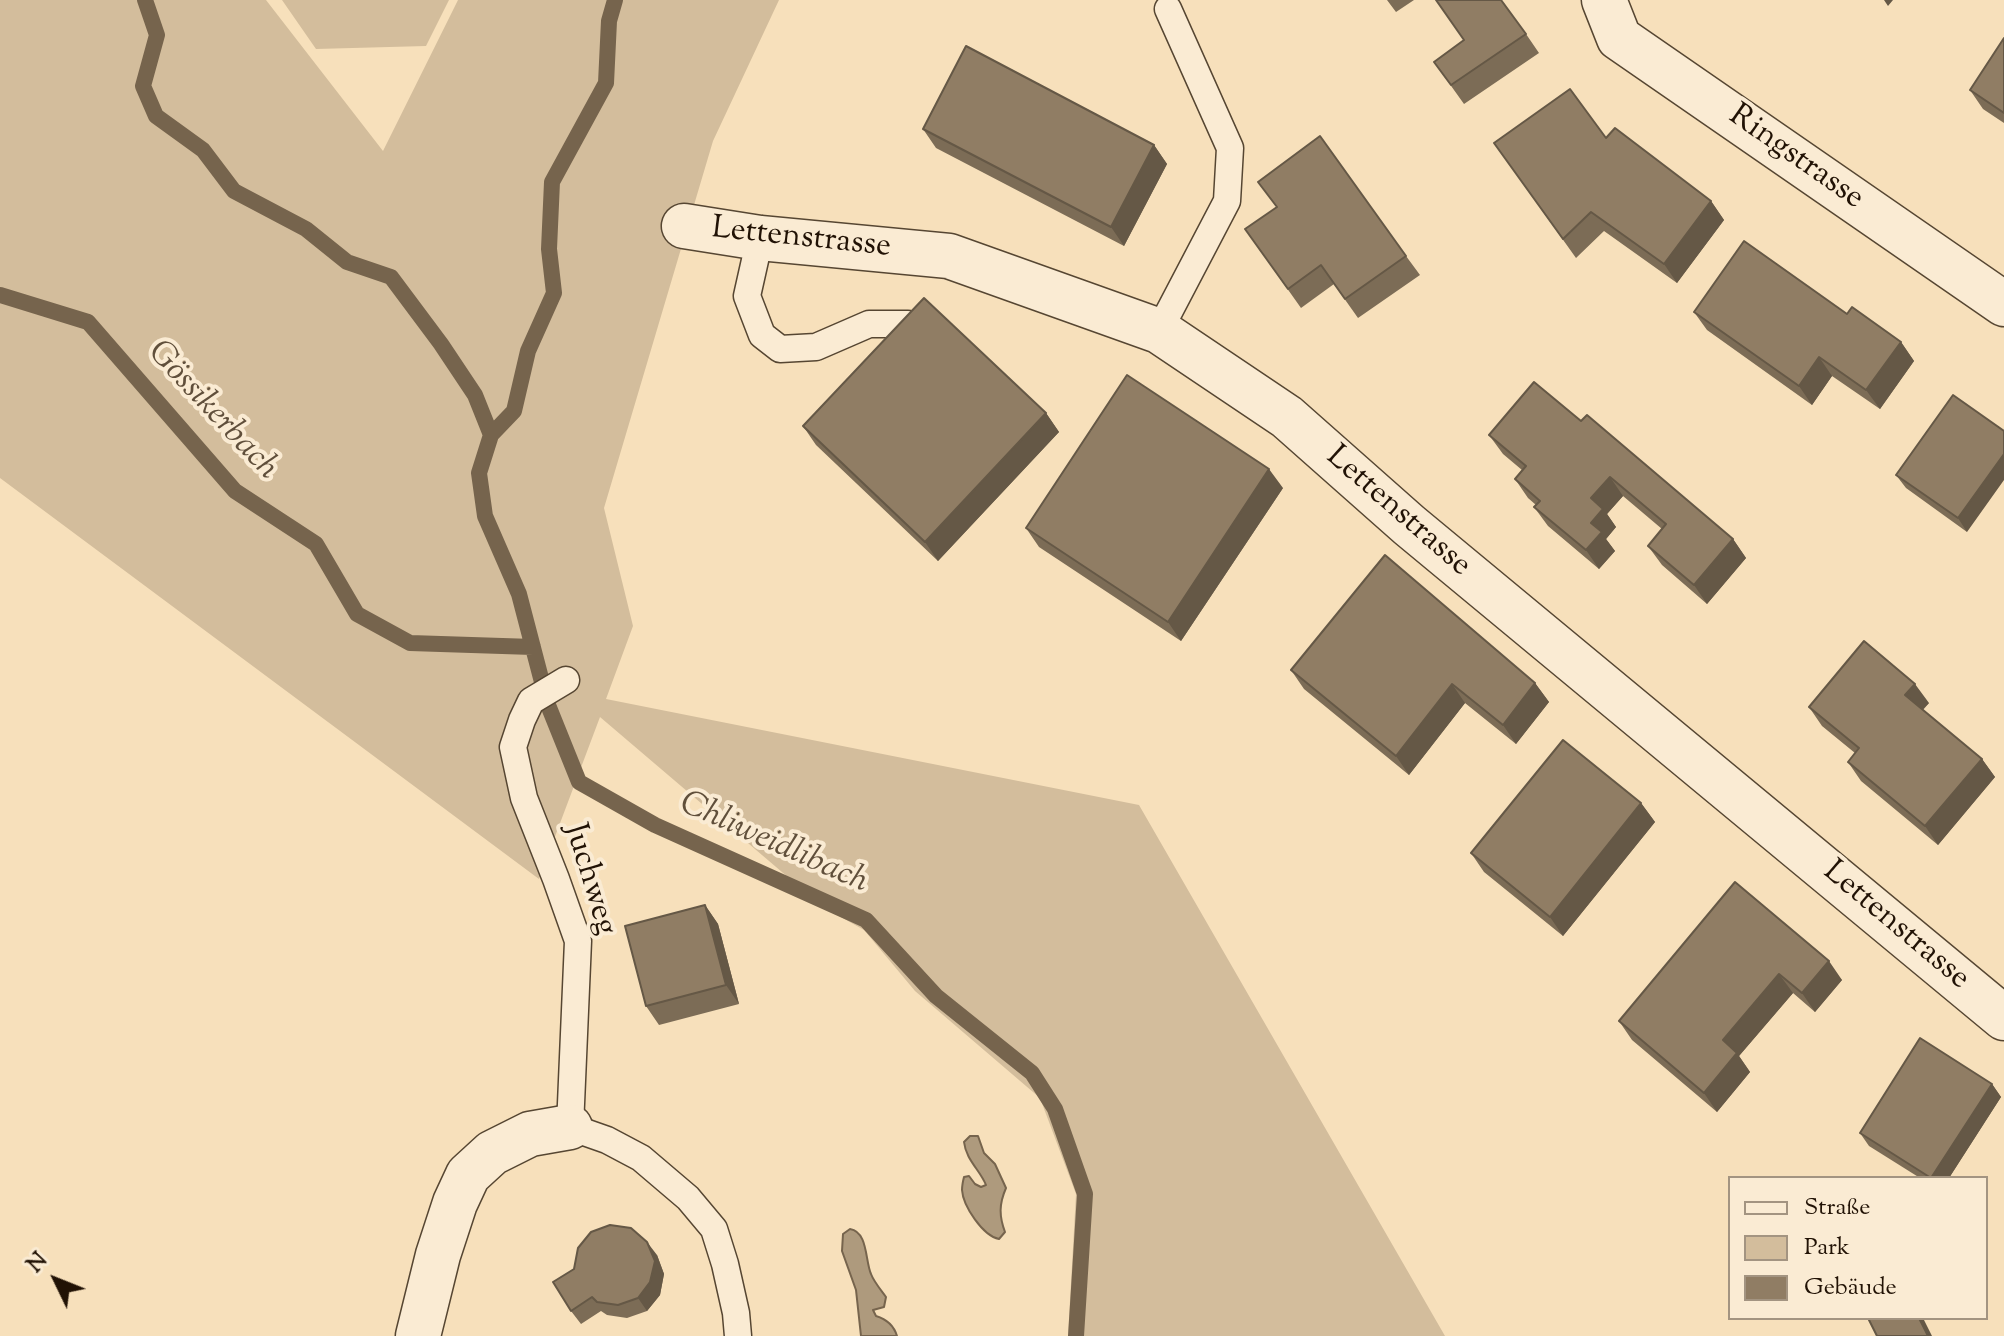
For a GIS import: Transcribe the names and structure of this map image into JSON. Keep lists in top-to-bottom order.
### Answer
{
  "streets": {
    "street": ["Ringstrasse", "Lettenstrasse"],
    "lane": ["Juchweg"]
  },
  "water": ["Gössikerbach", "Chliweidlibach"],
  "legend": ["Straße", "Park", "Gebäude"],
  "north": "top left"
}
